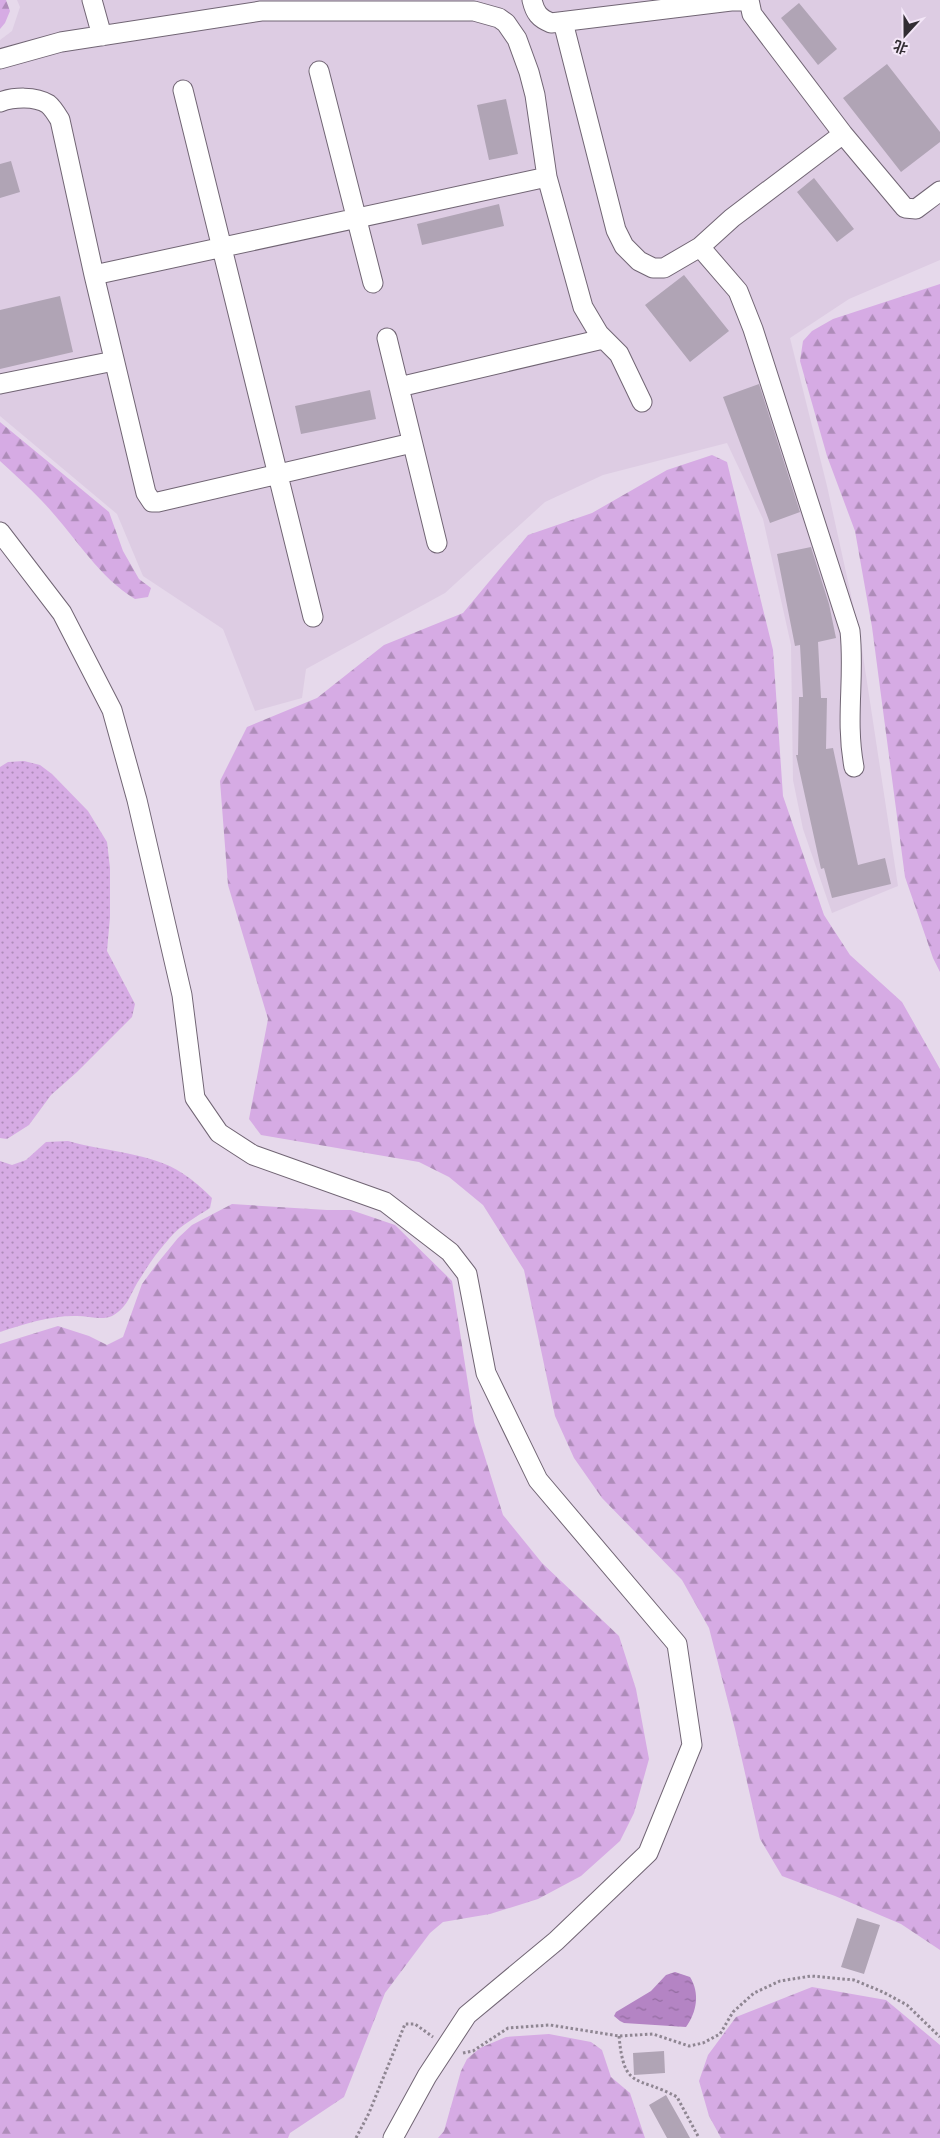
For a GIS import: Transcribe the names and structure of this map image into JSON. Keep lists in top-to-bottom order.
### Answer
{
  "north": "bottom"
}
